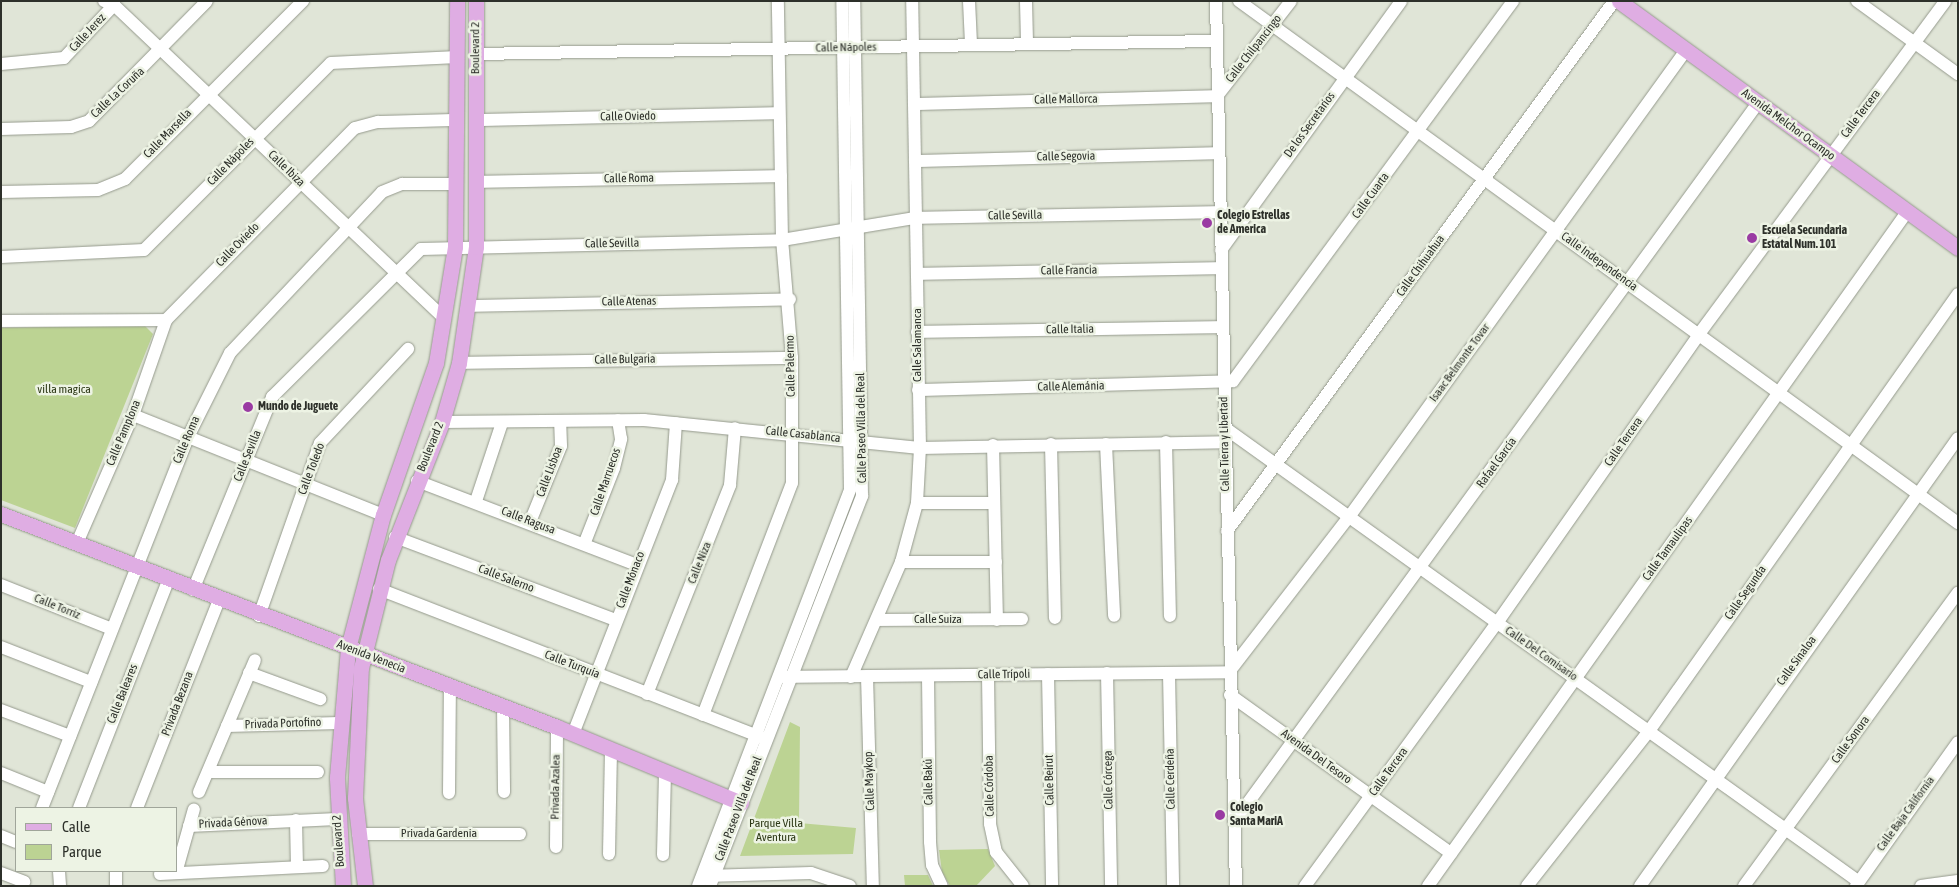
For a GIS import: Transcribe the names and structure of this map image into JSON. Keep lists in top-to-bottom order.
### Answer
{
  "streets": {
    "main road": ["Boulevard 2", "Avenida Melchor Ocampo", "Avenida Venecia"],
    "street": [
      "Calle Jerez",
      "Calle Nápoles",
      "Calle Chilpancingo",
      "Calle La Coruña",
      "Calle Mallorca",
      "Calle Tercera",
      "Calle Oviedo",
      "De los Secretarios",
      "Calle Marsella",
      "Calle Segovia",
      "Calle Ibiza",
      "Calle Roma",
      "Calle Cuarta",
      "Calle Sevilla",
      "Calle Independencia",
      "Calle Chihuahua",
      "Calle Francia",
      "Calle Atenas",
      "Calle Italia",
      "Calle Salamanca",
      "Calle Bulgaria",
      "Isaac Belmonte Tovar",
      "Calle Palermo",
      "Calle Alemánia",
      "Calle Paseo Villa del Real",
      "Calle Pamplona",
      "Calle Casablanca",
      "Calle Tierra y Libertad",
      "Rafael García",
      "Calle Toledo",
      "Calle Lisboa",
      "Calle Marruecos",
      "Calle Ragusa",
      "Calle Tamaulipas",
      "Calle Niza",
      "Calle Salerno",
      "Calle Mónaco",
      "Calle Segunda",
      "Calle Torriz",
      "Calle Suiza",
      "Calle Del Comisario",
      "Calle Sinaloa",
      "Calle Turquía",
      "Calle Trípoli",
      "Calle Baleares",
      "Privada Bezana",
      "Privada Portofino",
      "Calle Sonora",
      "Avenida Del Tesoro",
      "Calle Cerdeña",
      "Calle Beirut",
      "Calle Córcega",
      "Calle Maykop",
      "Calle Bakú",
      "Calle Córdoba",
      "Privada Azalea",
      "Calle Baja California",
      "Privada Génova",
      "Privada Gardenia"
    ]
  },
  "crossings": [
    ["Calle Jerez", "Calle Ibiza"],
    ["Boulevard 2", "Calle Nápoles"],
    ["Boulevard 2", "Calle Oviedo"],
    ["Boulevard 2", "Calle Ibiza"],
    ["Boulevard 2", "Calle Roma"],
    ["Boulevard 2", "Calle Sevilla"],
    ["Boulevard 2", "Calle Atenas"],
    ["Boulevard 2", "Calle Bulgaria"],
    ["Boulevard 2", "Calle Casablanca"],
    ["Boulevard 2", "Calle Ragusa"],
    ["Boulevard 2", "Calle Salerno"],
    ["Boulevard 2", "Avenida Venecia"],
    ["Boulevard 2", "Calle Turquía"],
    ["Boulevard 2", "Privada Portofino"],
    ["Boulevard 2", "Privada Génova"],
    ["Boulevard 2", "Privada Gardenia"],
    ["Calle Nápoles", "Calle Ibiza"],
    ["Calle Nápoles", "Calle Salamanca"],
    ["Calle Nápoles", "Calle Palermo"],
    ["Calle Nápoles", "Calle Paseo Villa del Real"],
    ["Calle Nápoles", "Calle Tierra y Libertad"],
    ["Calle Chilpancingo", "Calle Mallorca"],
    ["Calle Chilpancingo", "Calle Independencia"],
    ["Calle Chilpancingo", "Calle Tierra y Libertad"],
    ["Calle La Coruña", "Calle Ibiza"],
    ["Calle Mallorca", "Calle Salamanca"],
    ["Calle Mallorca", "Calle Tierra y Libertad"],
    ["Calle Tercera", "Avenida Melchor Ocampo"],
    ["Calle Tercera", "Calle Independencia"],
    ["Calle Tercera", "Calle Del Comisario"],
    ["Calle Tercera", "Avenida Del Tesoro"],
    ["Calle Oviedo", "Calle Ibiza"],
    ["Calle Oviedo", "Calle Palermo"],
    ["Calle Oviedo", "Calle Pamplona"],
    ["De los Secretarios", "Calle Independencia"],
    ["De los Secretarios", "Calle Tierra y Libertad"],
    ["Avenida Melchor Ocampo", "Isaac Belmonte Tovar"],
    ["Avenida Melchor Ocampo", "Rafael García"],
    ["Avenida Melchor Ocampo", "Calle Tamaulipas"],
    ["Calle Marsella", "Calle Ibiza"],
    ["Calle Segovia", "Calle Salamanca"],
    ["Calle Segovia", "Calle Tierra y Libertad"],
    ["Calle Ibiza", "Calle Roma"],
    ["Calle Ibiza", "Calle Sevilla"],
    ["Calle Roma", "Calle Palermo"],
    ["Calle Roma", "Calle Torriz"],
    ["Calle Roma", "Avenida Venecia"],
    ["Calle Cuarta", "Calle Independencia"],
    ["Calle Cuarta", "Calle Alemánia"],
    ["Calle Cuarta", "Calle Tierra y Libertad"],
    ["Calle Sevilla", "Calle Salamanca"],
    ["Calle Sevilla", "Calle Palermo"],
    ["Calle Sevilla", "Calle Paseo Villa del Real"],
    ["Calle Sevilla", "Calle Tierra y Libertad"],
    ["Calle Sevilla", "Avenida Venecia"],
    ["Calle Independencia", "Calle Chihuahua"],
    ["Calle Independencia", "Isaac Belmonte Tovar"],
    ["Calle Independencia", "Rafael García"],
    ["Calle Independencia", "Calle Tamaulipas"],
    ["Calle Independencia", "Calle Segunda"],
    ["Calle Independencia", "Calle Sinaloa"],
    ["Calle Chihuahua", "Calle Tierra y Libertad"],
    ["Calle Chihuahua", "Calle Del Comisario"],
    ["Calle Francia", "Calle Salamanca"],
    ["Calle Francia", "Calle Tierra y Libertad"],
    ["Calle Atenas", "Calle Palermo"],
    ["Calle Italia", "Calle Salamanca"],
    ["Calle Italia", "Calle Tierra y Libertad"],
    ["Calle Salamanca", "Calle Alemánia"],
    ["Calle Salamanca", "Calle Casablanca"],
    ["Calle Salamanca", "Calle Suiza"],
    ["Calle Salamanca", "Calle Trípoli"],
    ["Calle Bulgaria", "Calle Palermo"],
    ["Isaac Belmonte Tovar", "Calle Tierra y Libertad"],
    ["Isaac Belmonte Tovar", "Calle Del Comisario"],
    ["Isaac Belmonte Tovar", "Calle Trípoli"],
    ["Calle Palermo", "Calle Casablanca"],
    ["Calle Palermo", "Calle Turquía"],
    ["Calle Alemánia", "Calle Tierra y Libertad"],
    ["Calle Paseo Villa del Real", "Calle Casablanca"],
    ["Calle Paseo Villa del Real", "Avenida Venecia"],
    ["Calle Paseo Villa del Real", "Calle Turquía"],
    ["Calle Paseo Villa del Real", "Calle Trípoli"],
    ["Calle Pamplona", "Avenida Venecia"],
    ["Calle Casablanca", "Calle Tierra y Libertad"],
    ["Calle Casablanca", "Calle Lisboa"],
    ["Calle Casablanca", "Calle Marruecos"],
    ["Calle Casablanca", "Calle Niza"],
    ["Calle Casablanca", "Calle Mónaco"],
    ["Calle Tierra y Libertad", "Rafael García"],
    ["Calle Tierra y Libertad", "Calle Del Comisario"],
    ["Calle Tierra y Libertad", "Calle Trípoli"],
    ["Calle Tierra y Libertad", "Avenida Del Tesoro"],
    ["Rafael García", "Calle Del Comisario"],
    ["Rafael García", "Avenida Del Tesoro"],
    ["Calle Toledo", "Avenida Venecia"],
    ["Calle Lisboa", "Calle Ragusa"],
    ["Calle Marruecos", "Calle Ragusa"],
    ["Calle Ragusa", "Calle Mónaco"],
    ["Calle Tamaulipas", "Calle Del Comisario"],
    ["Calle Tamaulipas", "Avenida Del Tesoro"],
    ["Calle Niza", "Calle Turquía"],
    ["Calle Salerno", "Calle Mónaco"],
    ["Calle Mónaco", "Avenida Venecia"],
    ["Calle Mónaco", "Calle Turquía"],
    ["Calle Segunda", "Calle Del Comisario"],
    ["Calle Del Comisario", "Calle Sinaloa"],
    ["Calle Del Comisario", "Calle Sonora"],
    ["Calle Del Comisario", "Calle Baja California"],
    ["Avenida Venecia", "Calle Baleares"],
    ["Avenida Venecia", "Privada Bezana"],
    ["Avenida Venecia", "Privada Azalea"],
    ["Calle Trípoli", "Calle Cerdeña"],
    ["Calle Trípoli", "Calle Beirut"],
    ["Calle Trípoli", "Calle Córcega"],
    ["Calle Trípoli", "Calle Maykop"],
    ["Calle Trípoli", "Calle Bakú"],
    ["Calle Trípoli", "Calle Córdoba"]
  ],
  "parks": ["villa magica", "Parque Villa Aventura"],
  "places": [
    "Colegio Estrellas de America",
    "Escuela Secundaria Estatal Num. 101",
    "Mundo de Juguete",
    "Colegio Santa MariA"
  ],
  "legend": ["Calle", "Parque"]
}
